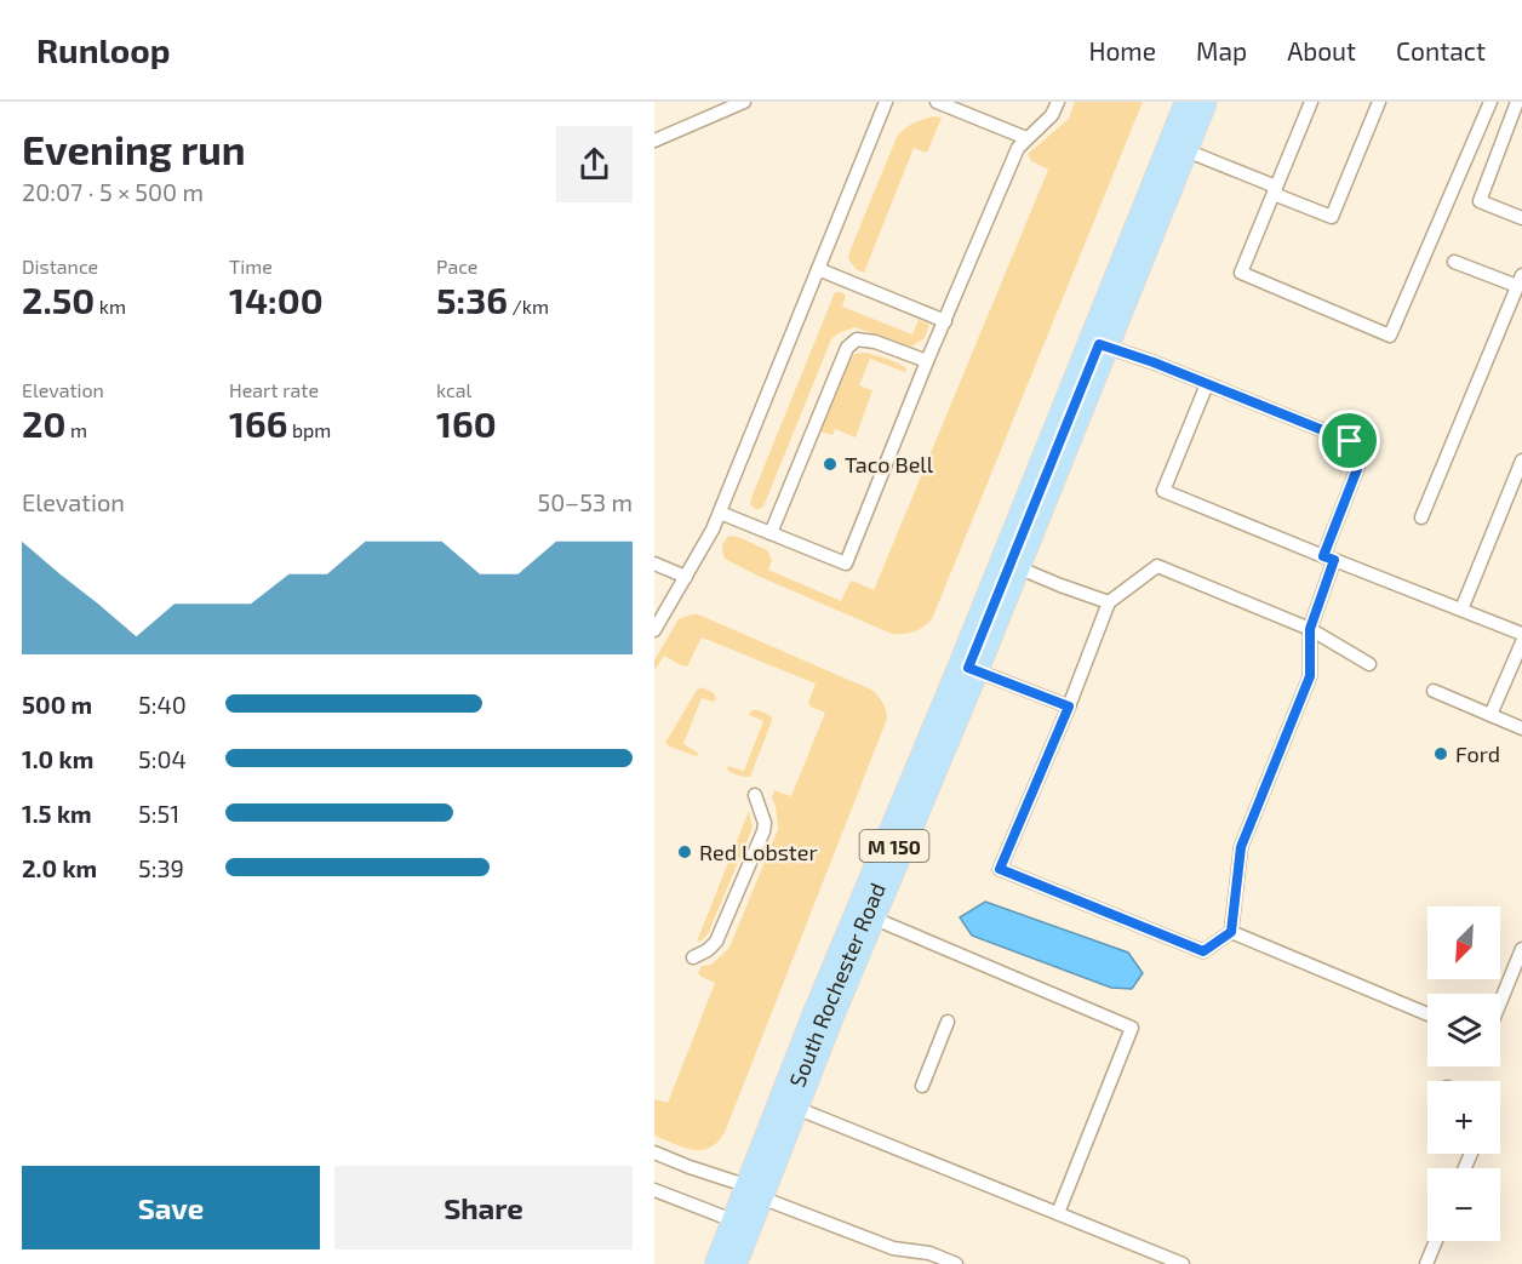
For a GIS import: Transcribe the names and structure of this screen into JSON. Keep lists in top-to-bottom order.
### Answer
{
  "streets": {
    "main road": ["M 150", "South Rochester Road"]
  },
  "places": ["Taco Bell", "Ford", "Red Lobster"],
  "north": "bottom left",
  "page": {
    "header": "Runloop",
    "nav": [
      "Home",
      "Map",
      "About",
      "Contact"
    ],
    "heading": ["Evening run", "20:07 · 5 × 500 m"],
    "stats": [
      ["Distance", "2.50 km"],
      ["Time", "14:00"],
      ["Pace", "5:36 /km"],
      ["Elevation", "20 m"],
      ["Heart rate", "166 bpm"],
      ["kcal", "160"]
    ],
    "chart": ["Elevation", "50–53 m"],
    "list": [
      {
        "name": "500 m",
        "note": "5:40"
      },
      {
        "name": "1.0 km",
        "note": "5:04"
      },
      {
        "name": "1.5 km",
        "note": "5:51"
      },
      {
        "name": "2.0 km",
        "note": "5:39"
      }
    ],
    "map_buttons": ["+", "−"],
    "buttons": ["Save", "Share"]
  }
}
